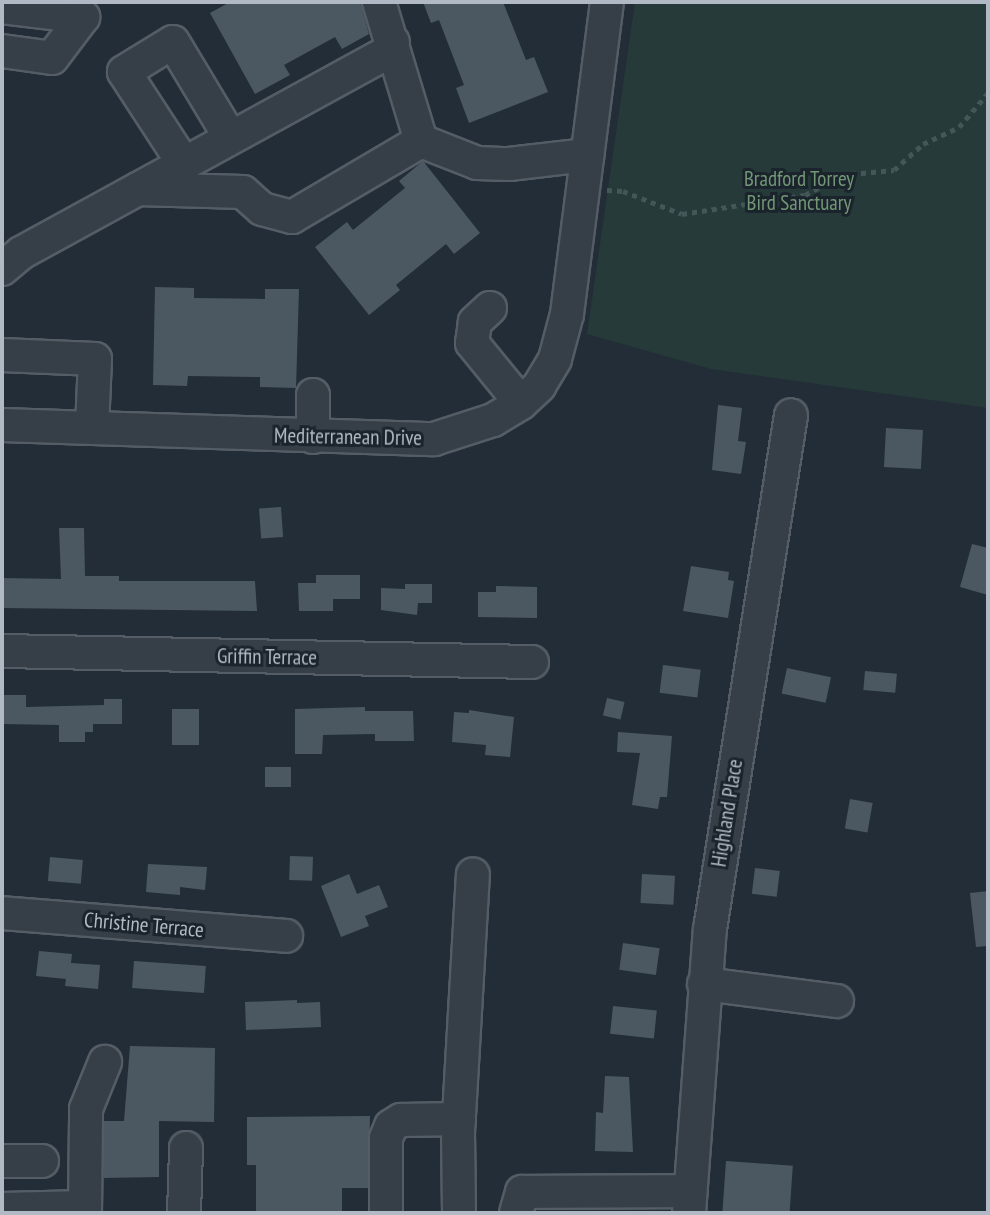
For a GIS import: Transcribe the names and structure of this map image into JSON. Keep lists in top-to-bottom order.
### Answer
{
  "streets": {
    "street": [
      "Mediterranean Drive",
      "Griffin Terrace",
      "Highland Place",
      "Christine Terrace"
    ]
  },
  "parks": ["Bradford Torrey Bird Sanctuary"]
}
